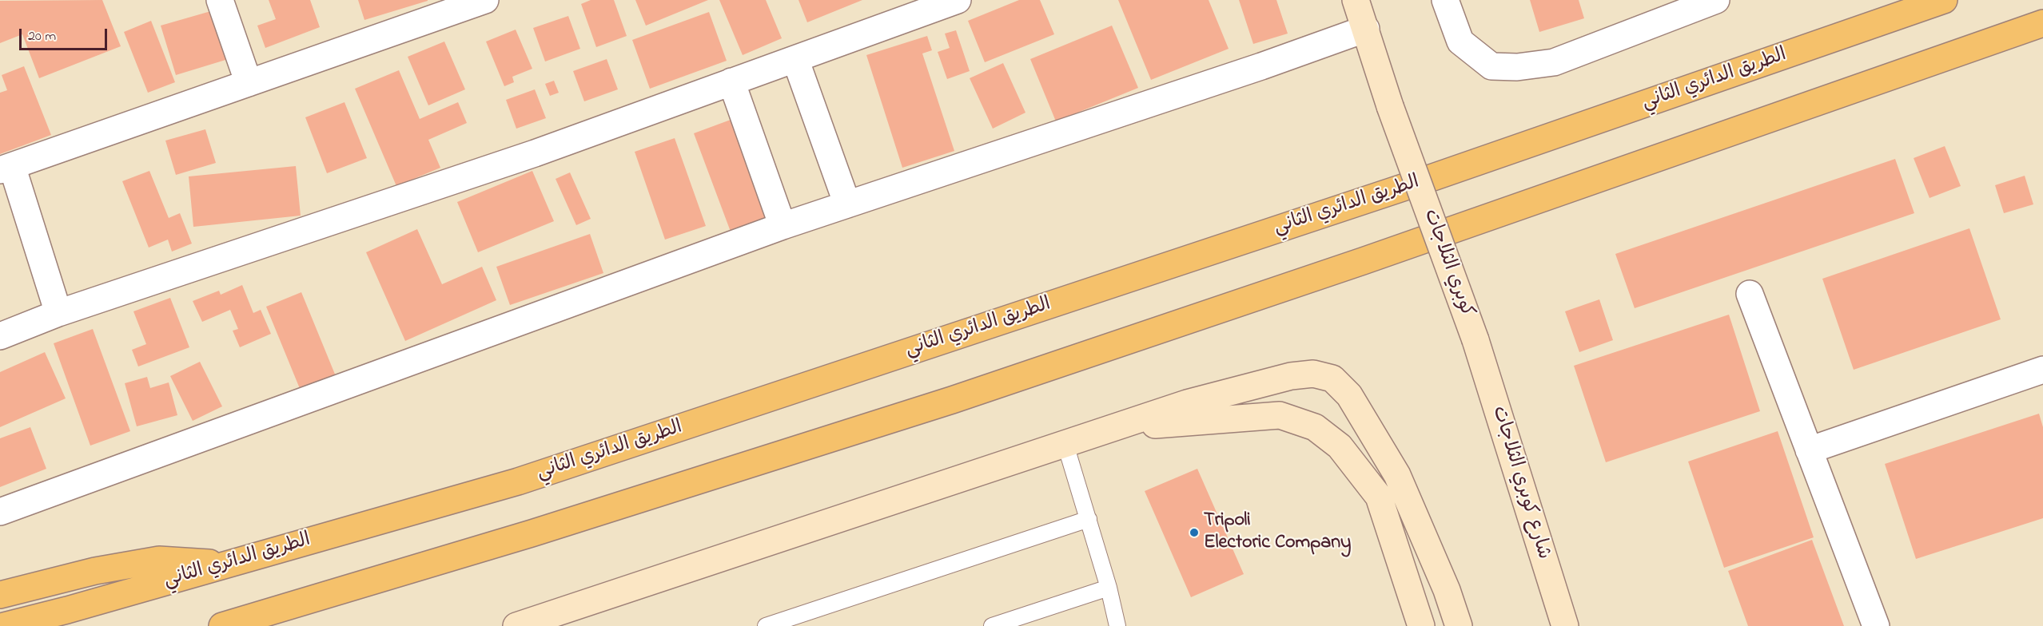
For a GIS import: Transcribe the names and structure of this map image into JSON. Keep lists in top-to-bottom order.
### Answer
{
  "streets": {
    "highway": ["الطريق الدائري الثاني"],
    "street": ["كوبري الثلاجات", "شارع كوبري الثلاجات"]
  },
  "crossings": [
    ["كوبري الثلاجات", "شارع كوبري الثلاجات"]
  ],
  "places": ["Tripoli Electoric Company"],
  "scale_bar": "20 m"
}
